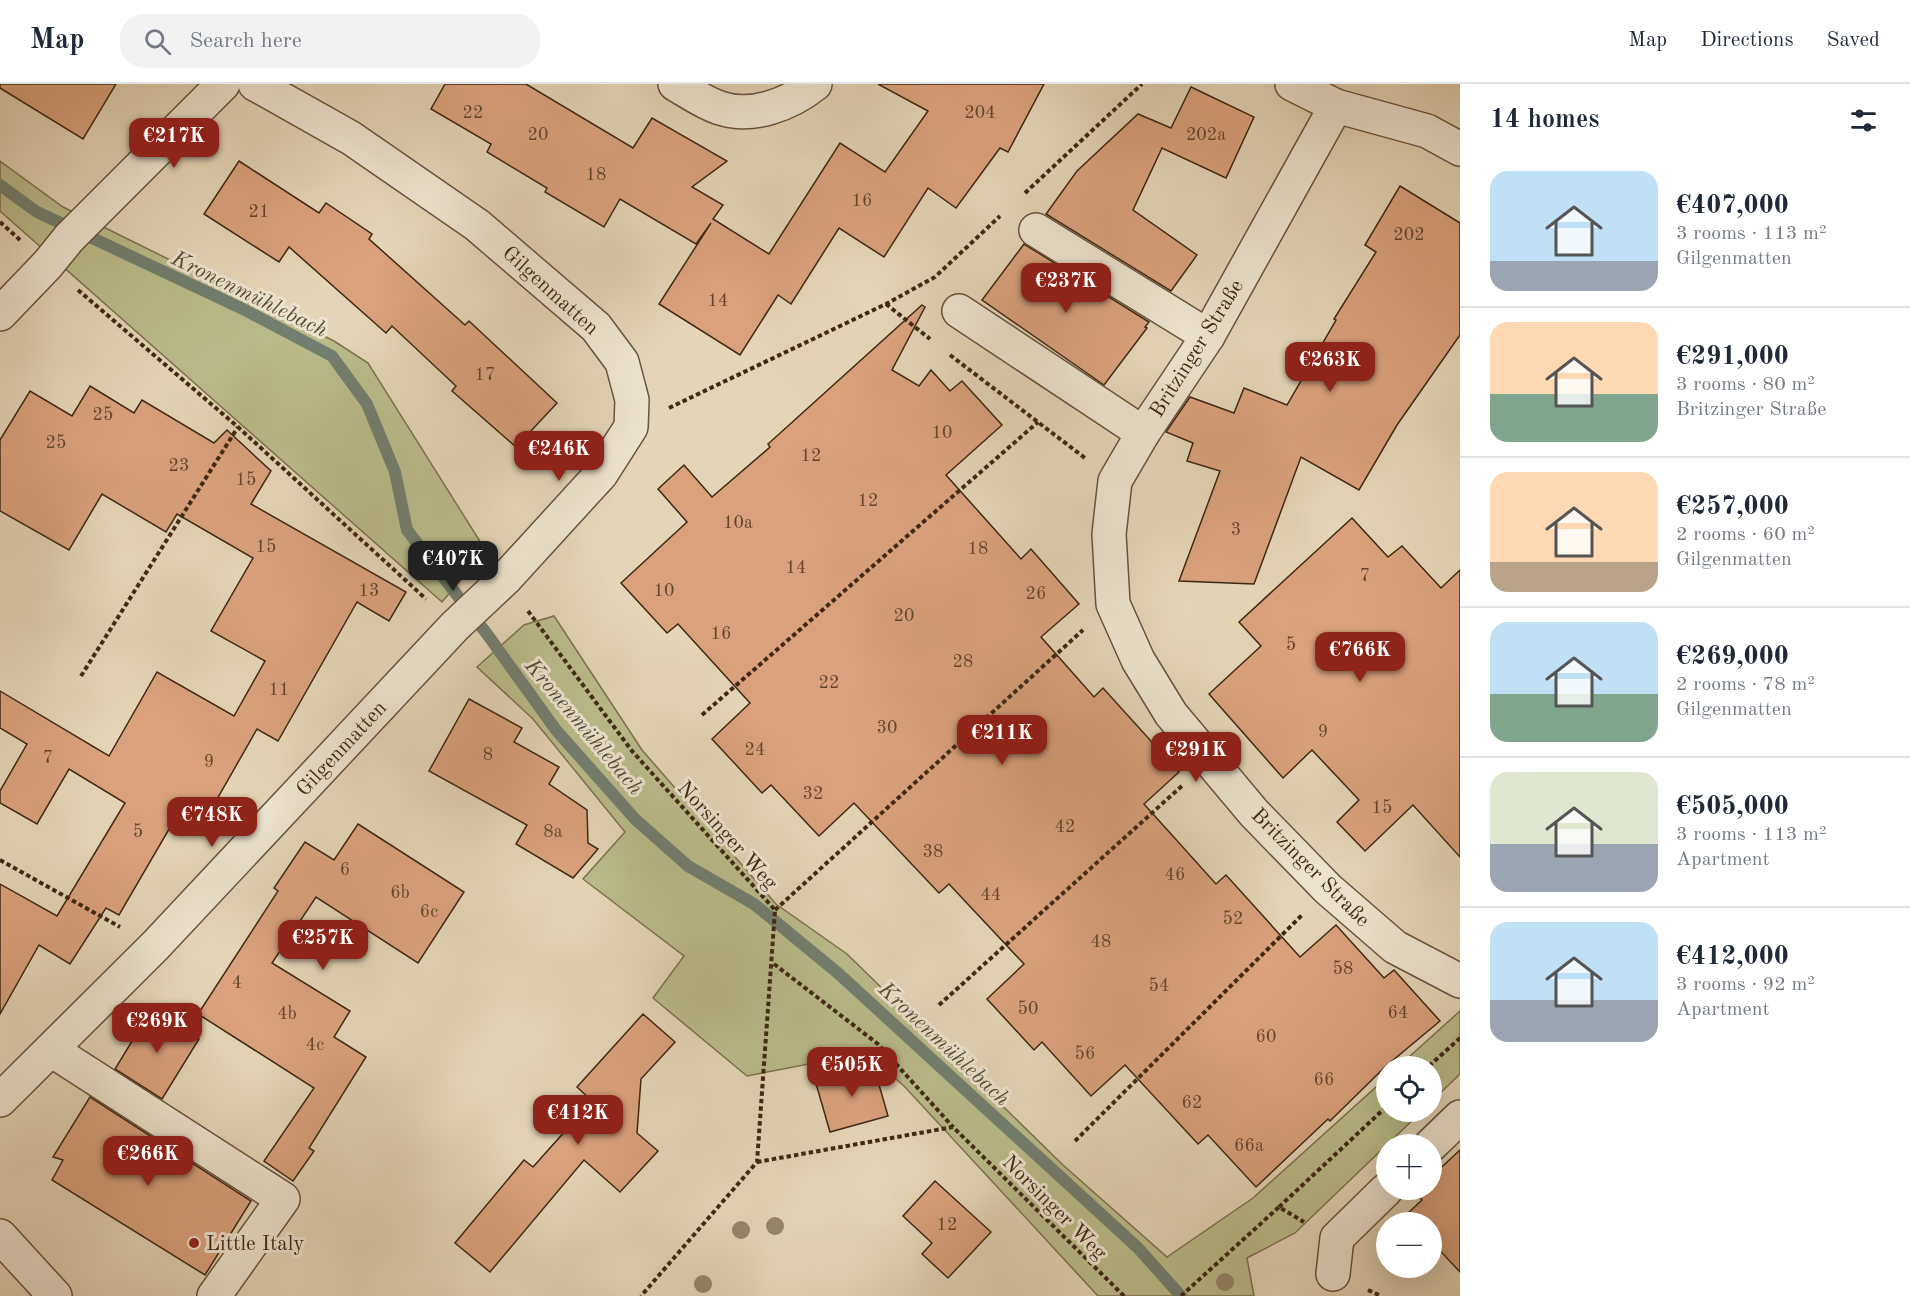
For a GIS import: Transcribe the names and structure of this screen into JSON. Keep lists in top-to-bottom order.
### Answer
{
  "streets": {
    "street": ["Gilgenmatten", "Britzinger Straße"],
    "path": ["Norsinger Weg"]
  },
  "crossings": [
    ["Gilgenmatten", "Norsinger Weg"]
  ],
  "water": ["Kronenmühlebach"],
  "places": ["Little Italy"],
  "house_numbers": [
    "22",
    "204",
    "20",
    "202a",
    "18",
    "16",
    "21",
    "202",
    "14",
    "17",
    "25",
    "10",
    "25",
    "12",
    "23",
    "15",
    "12",
    "10a",
    "3",
    "15",
    "18",
    "14",
    "7",
    "13",
    "10",
    "26",
    "20",
    "16",
    "5",
    "28",
    "22",
    "11",
    "30",
    "9",
    "24",
    "8",
    "7",
    "9",
    "32",
    "15",
    "42",
    "5",
    "8a",
    "38",
    "6",
    "46",
    "6b",
    "44",
    "6c",
    "52",
    "48",
    "58",
    "4",
    "54",
    "50",
    "64",
    "4b",
    "60",
    "4c",
    "56",
    "66",
    "62",
    "66a",
    "12"
  ],
  "page": {
    "header": "Map",
    "search": "Search here",
    "nav": ["Map", "Directions", "Saved"],
    "heading": "14 homes",
    "price": [
      "€217K",
      "€237K",
      "€263K",
      "€246K",
      "€407K",
      "€766K",
      "€211K",
      "€291K",
      "€748K",
      "€257K",
      "€269K",
      "€505K",
      "€412K",
      "€266K"
    ],
    "list": [
      {
        "name": "€407,000",
        "note": "3 rooms · 113 m² · Gilgenmatten"
      },
      {
        "name": "€291,000",
        "note": "3 rooms · 80 m² · Britzinger Straße"
      },
      {
        "name": "€257,000",
        "note": "2 rooms · 60 m² · Gilgenmatten"
      },
      {
        "name": "€269,000",
        "note": "2 rooms · 78 m² · Gilgenmatten"
      },
      {
        "name": "€505,000",
        "note": "3 rooms · 113 m² · Apartment"
      },
      {
        "name": "€412,000",
        "note": "3 rooms · 92 m² · Apartment"
      }
    ],
    "map_buttons": ["+", "−"]
  }
}
